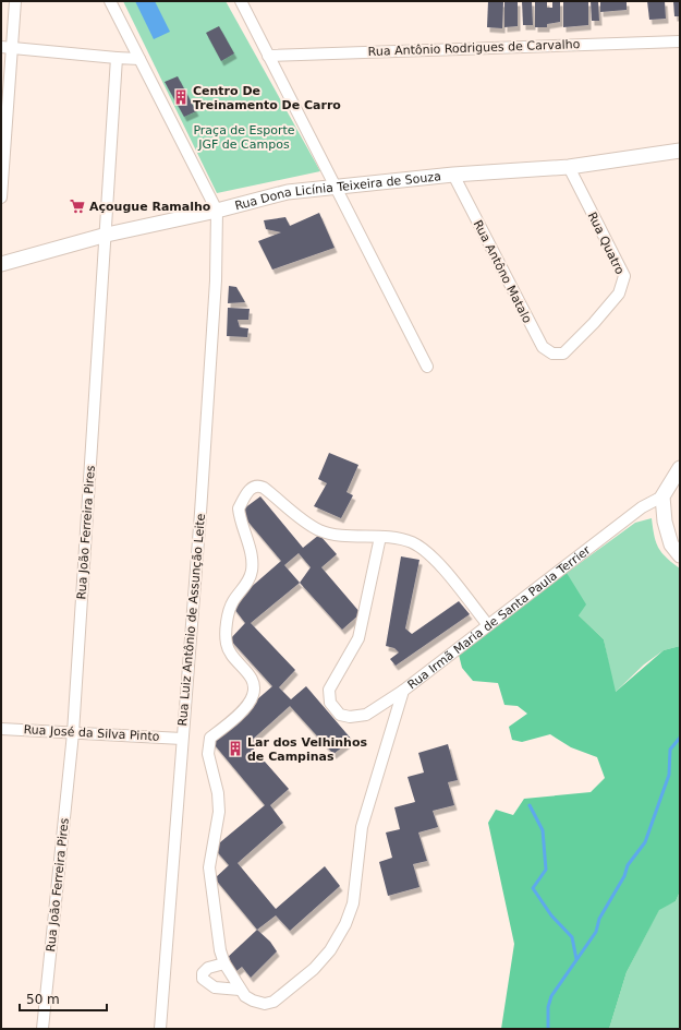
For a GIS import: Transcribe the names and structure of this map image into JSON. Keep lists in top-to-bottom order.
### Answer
{
  "streets": {
    "main road": ["Rua Dona Licínia Teixeira de Souza"],
    "street": [
      "Rua Antônio Rodrigues de Carvalho",
      "Rua Quatro",
      "Rua Antôno Matalo",
      "Rua João Ferreira Pires",
      "Rua Irmã Maria de Santa Paula Terrier",
      "Rua Luiz Antônio de Assunção Leite",
      "Rua José da Silva Pinto"
    ]
  },
  "crossings": [
    ["Rua Dona Licínia Teixeira de Souza", "Rua Quatro"],
    ["Rua Dona Licínia Teixeira de Souza", "Rua Antôno Matalo"],
    ["Rua Dona Licínia Teixeira de Souza", "Rua João Ferreira Pires"],
    ["Rua Dona Licínia Teixeira de Souza", "Rua Luiz Antônio de Assunção Leite"],
    ["Rua Quatro", "Rua Antôno Matalo"],
    ["Rua João Ferreira Pires", "Rua José da Silva Pinto"],
    ["Rua Luiz Antônio de Assunção Leite", "Rua José da Silva Pinto"]
  ],
  "parks": ["Praça de Esporte JGF de Campos"],
  "places": {
    "building": ["Centro De Treinamento De Carro", "Lar dos Velhinhos de Campinas"],
    "supermarket": ["Açougue Ramalho"]
  },
  "scale_bar": "50 m"
}
